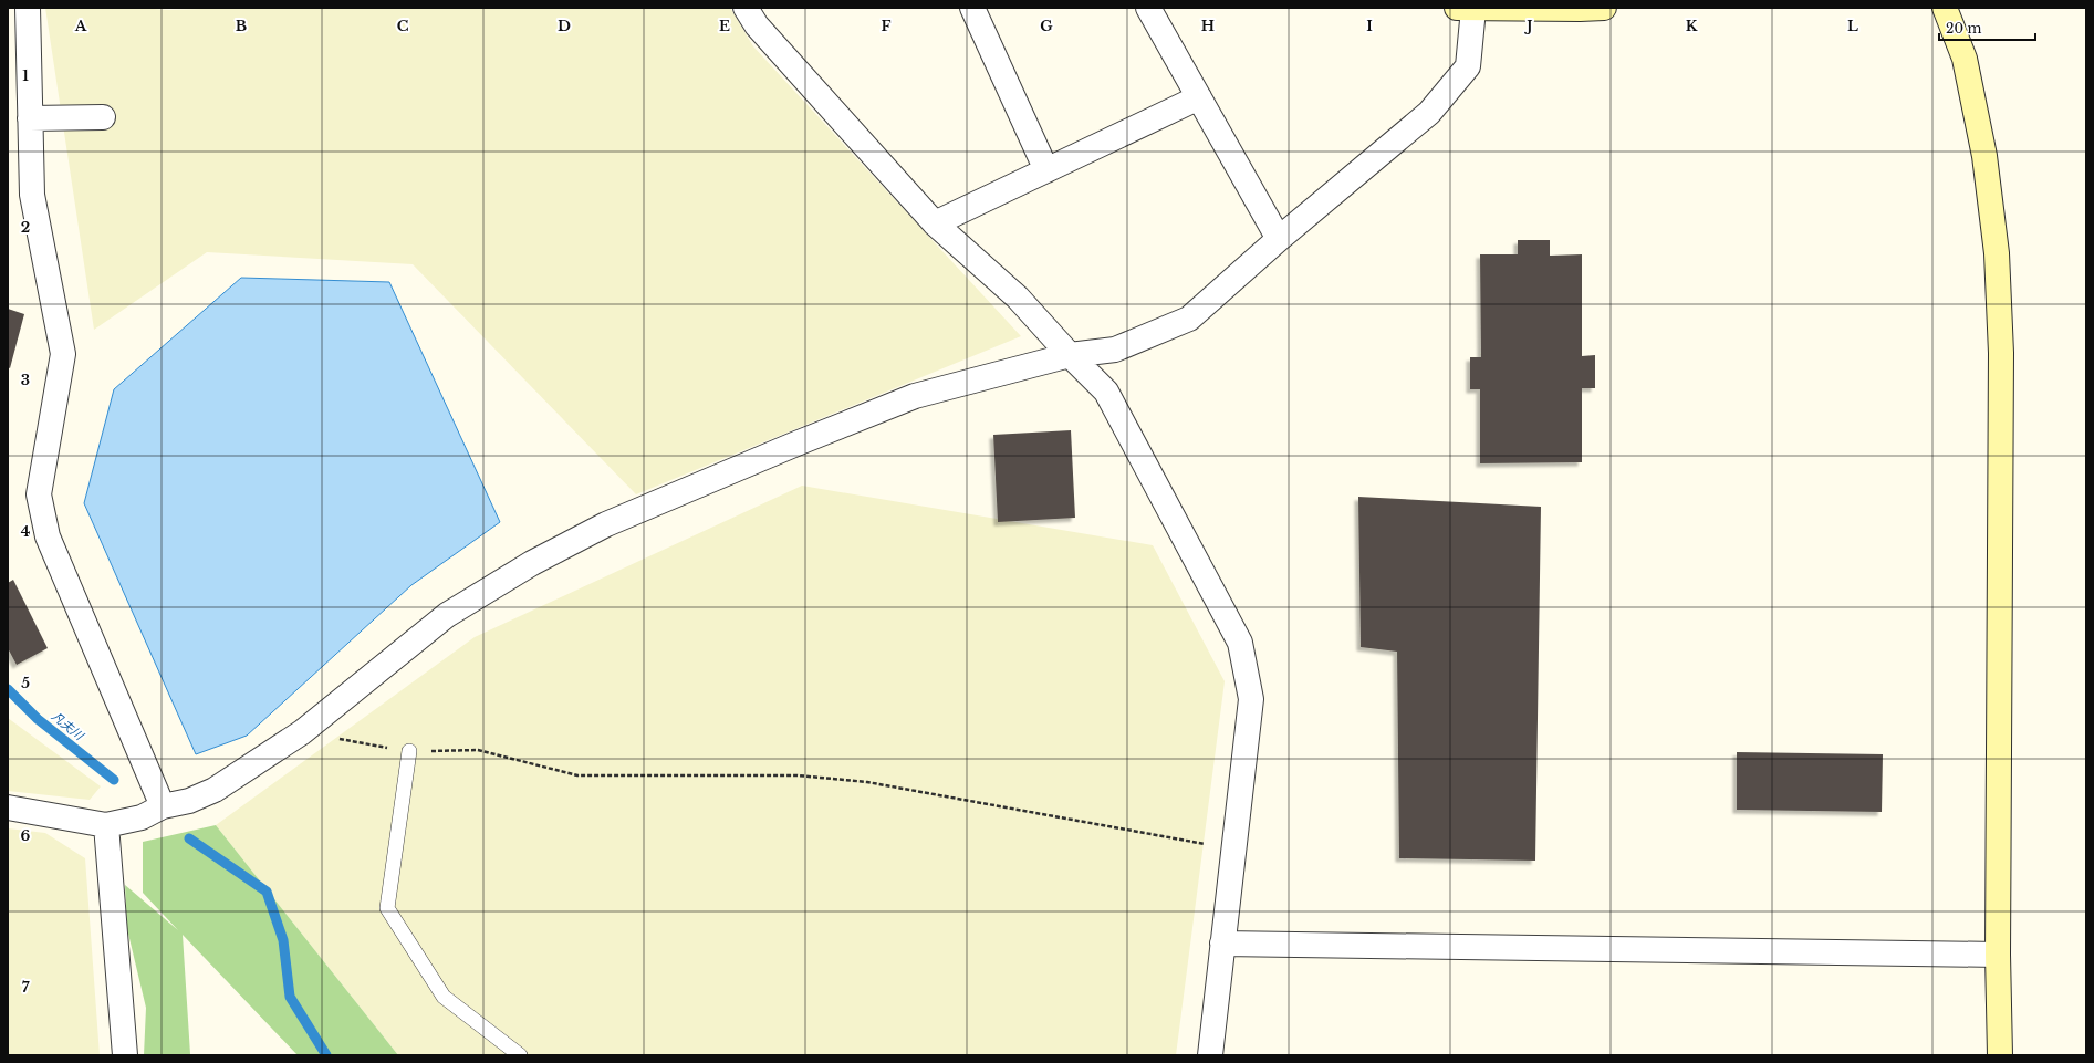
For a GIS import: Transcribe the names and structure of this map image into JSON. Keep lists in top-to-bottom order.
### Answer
{
  "water": ["凡夫川"],
  "scale_bar": "20 m",
  "grid": {
    "columns": [
      "A",
      "B",
      "C",
      "D",
      "E",
      "F",
      "G",
      "H",
      "I",
      "J",
      "K",
      "L"
    ],
    "rows": [
      "1",
      "2",
      "3",
      "4",
      "5",
      "6",
      "7"
    ]
  }
}
